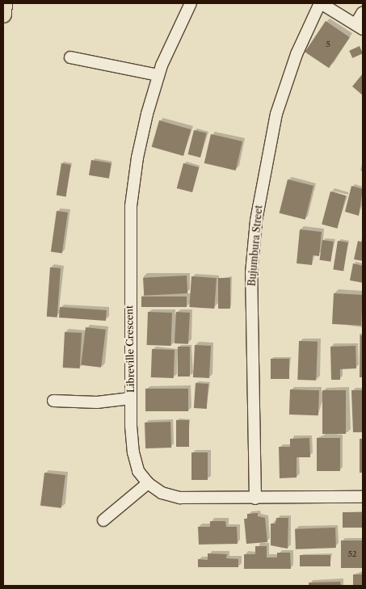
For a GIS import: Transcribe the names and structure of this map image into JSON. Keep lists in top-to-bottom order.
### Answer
{
  "streets": {
    "street": ["Bujumbura Street", "Libreville Crescent"]
  },
  "crossings": [
    ["Bujumbura Street", "Libreville Crescent"]
  ],
  "house_numbers": ["5", "52"]
}
